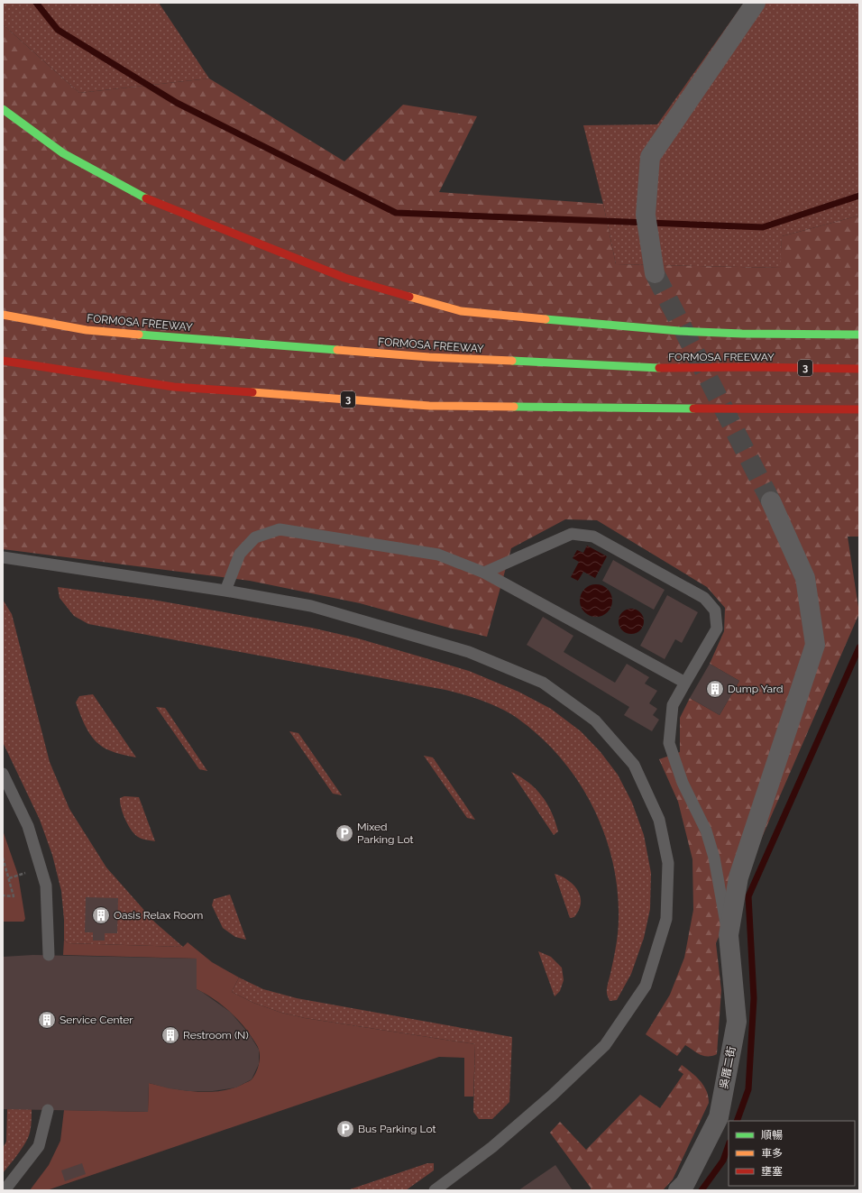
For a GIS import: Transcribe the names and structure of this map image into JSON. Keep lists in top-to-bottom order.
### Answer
{
  "streets": {
    "highway": ["FORMOSA FREEWAY", "3"],
    "street": ["吳厝二街"]
  },
  "places": {
    "building": [
      "Dump Yard",
      "Oasis Relax Room",
      "Service Center",
      "Restroom (N)"
    ],
    "parking": ["Mixed Parking Lot", "Bus Parking Lot"]
  },
  "legend": ["順暢", "車多", "壅塞"]
}
